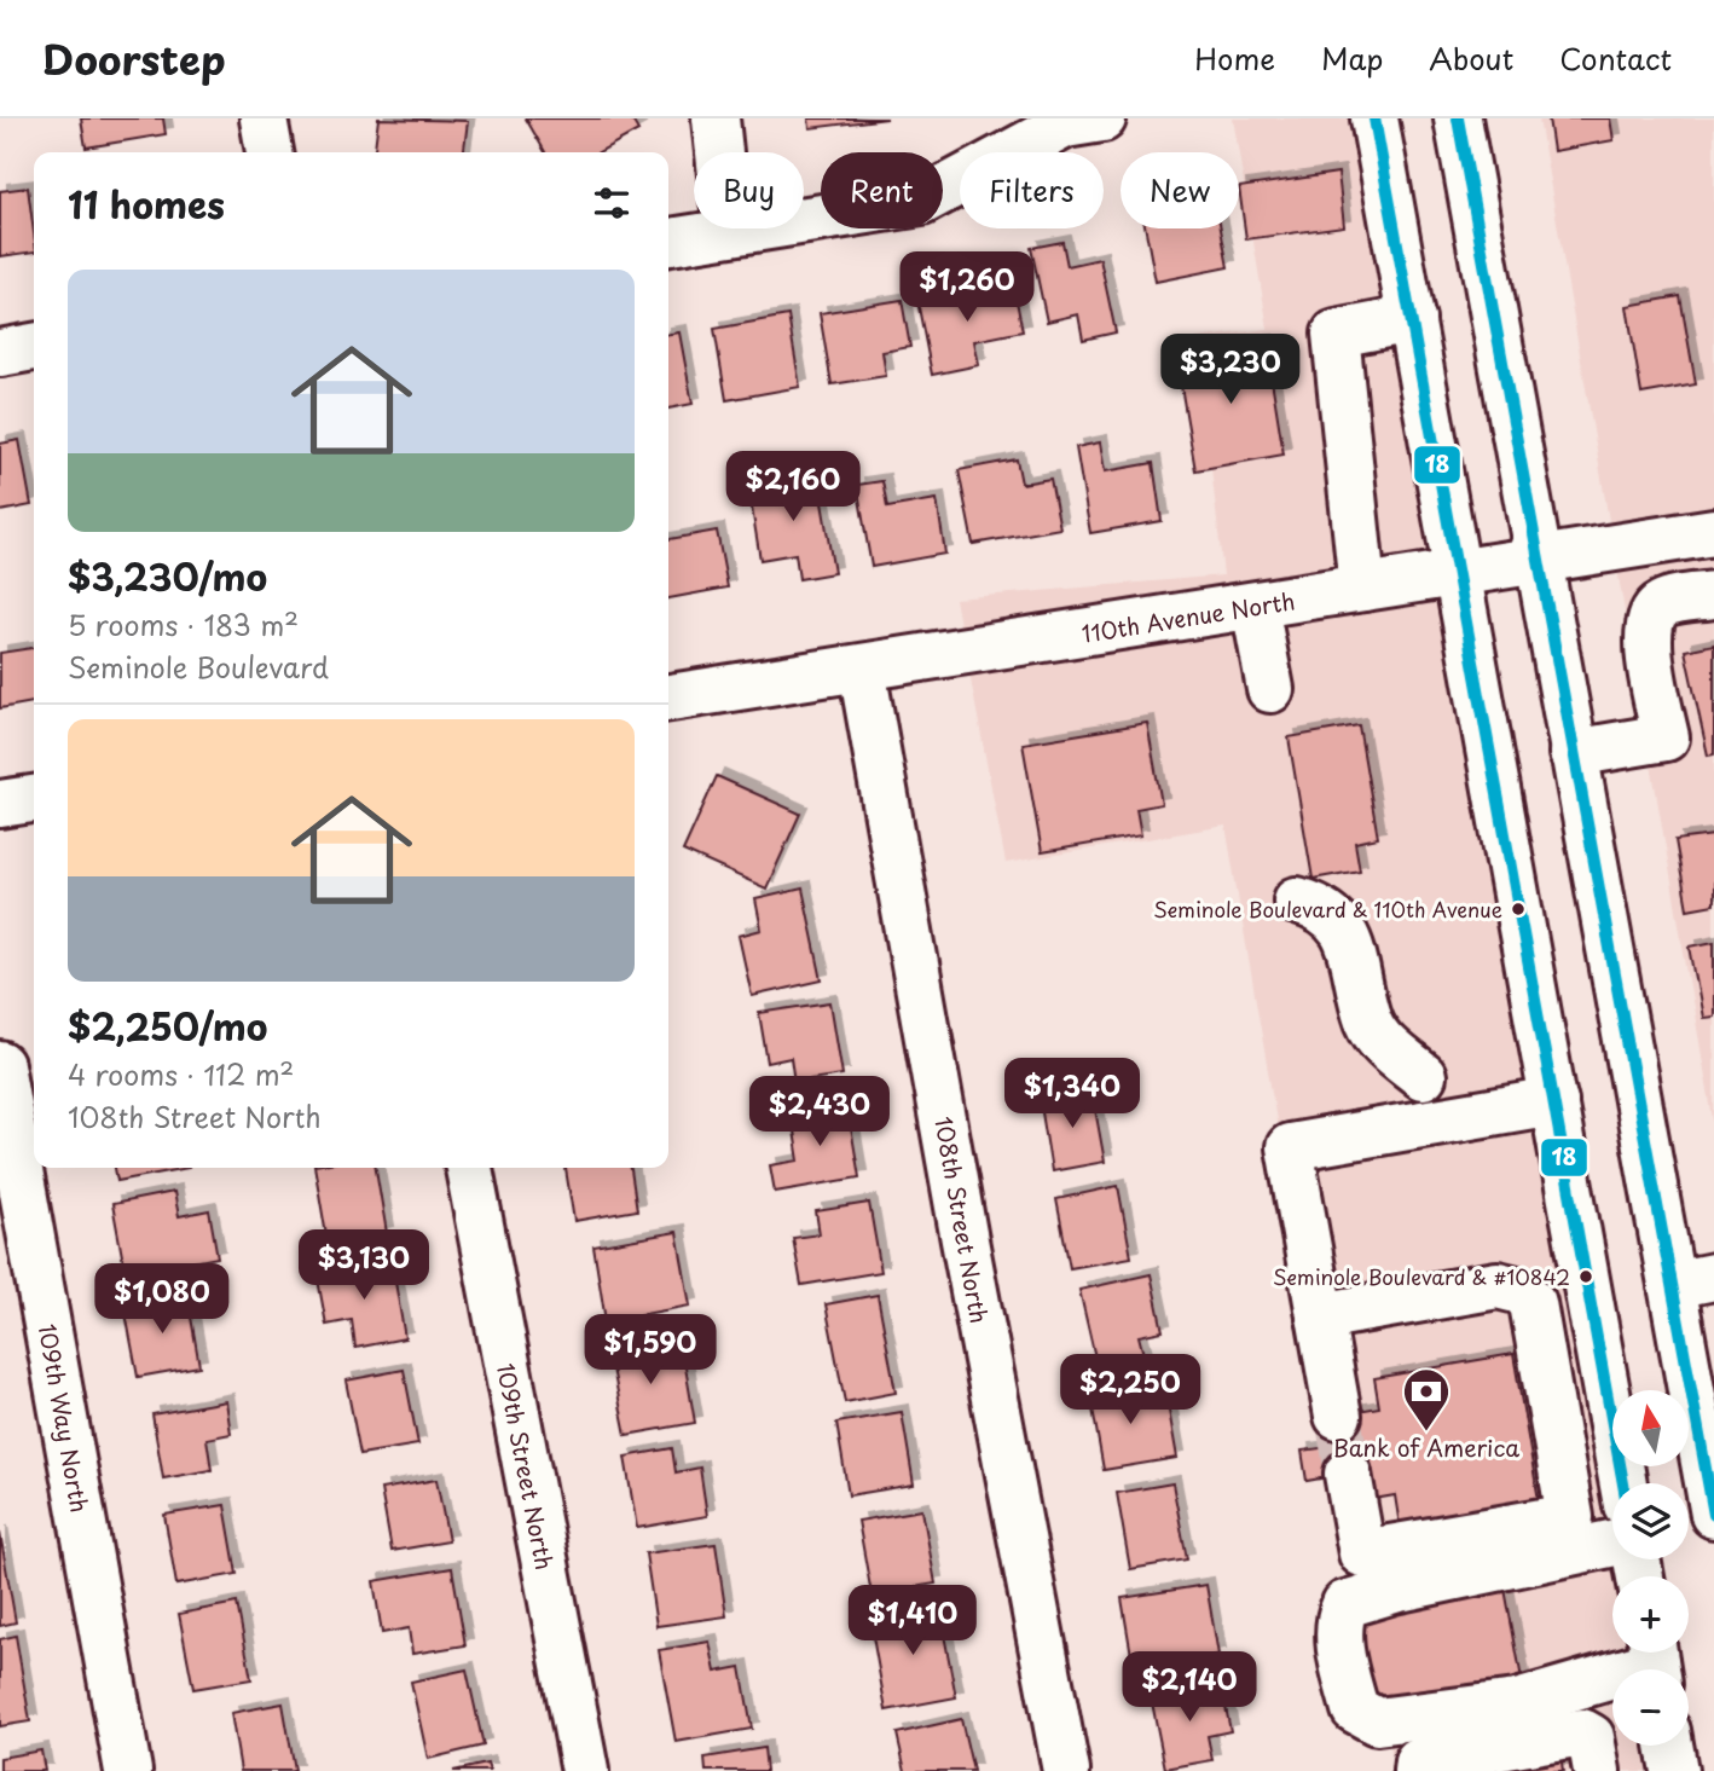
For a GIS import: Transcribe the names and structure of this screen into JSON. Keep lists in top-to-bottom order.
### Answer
{
  "streets": {
    "street": [
      "110th Avenue North",
      "108th Street North",
      "109th Way North",
      "109th Street North"
    ]
  },
  "crossings": [
    ["110th Avenue North", "108th Street North"]
  ],
  "places": {
    "other": ["Seminole Boulevard & 110th Avenue", "Seminole Boulevard & #10842"],
    "bank": ["Bank of America"]
  },
  "lines": ["transit line 18"],
  "north": "top",
  "page": {
    "header": "Doorstep",
    "nav": [
      "Home",
      "Map",
      "About",
      "Contact"
    ],
    "chip": [
      "Buy",
      "Rent",
      "Filters",
      "New"
    ],
    "heading": "11 homes",
    "price": [
      "$1,260",
      "$3,230",
      "$2,160",
      "$1,340",
      "$2,430",
      "$3,130",
      "$1,080",
      "$1,590",
      "$2,250",
      "$1,410",
      "$2,140"
    ],
    "list": [
      {
        "name": "$3,230/mo",
        "note": "5 rooms · 183 m² · Seminole Boulevard"
      },
      {
        "name": "$2,250/mo",
        "note": "4 rooms · 112 m² · 108th Street North"
      }
    ],
    "map_buttons": ["+", "−"]
  }
}
